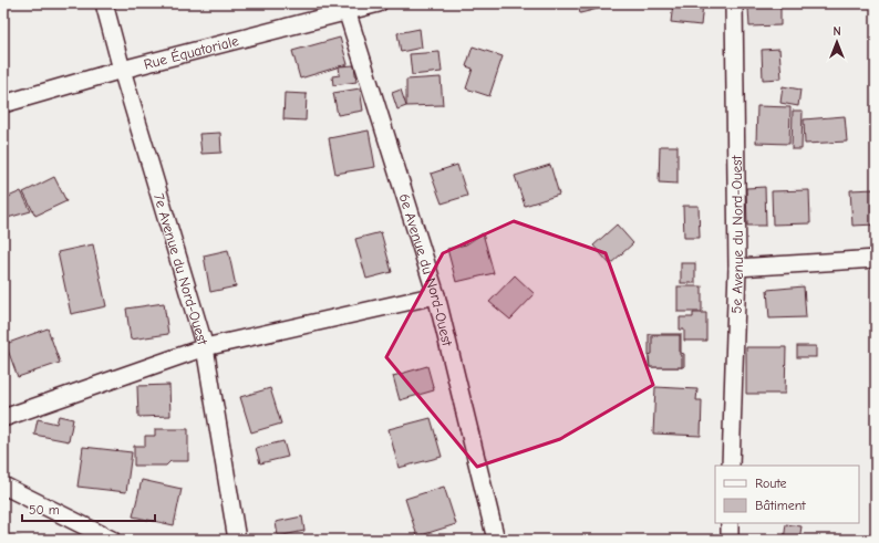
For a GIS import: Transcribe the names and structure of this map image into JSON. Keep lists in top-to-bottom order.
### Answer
{
  "streets": {
    "street": [
      "Rue Équatoriale",
      "5e Avenue du Nord-Ouest",
      "7e Avenue du Nord-Ouest",
      "6e Avenue du Nord-Ouest"
    ]
  },
  "crossings": [
    ["Rue Équatoriale", "7e Avenue du Nord-Ouest"],
    ["Rue Équatoriale", "6e Avenue du Nord-Ouest"]
  ],
  "legend": ["Route", "Bâtiment"],
  "scale_bar": "50 m",
  "north": "top"
}
